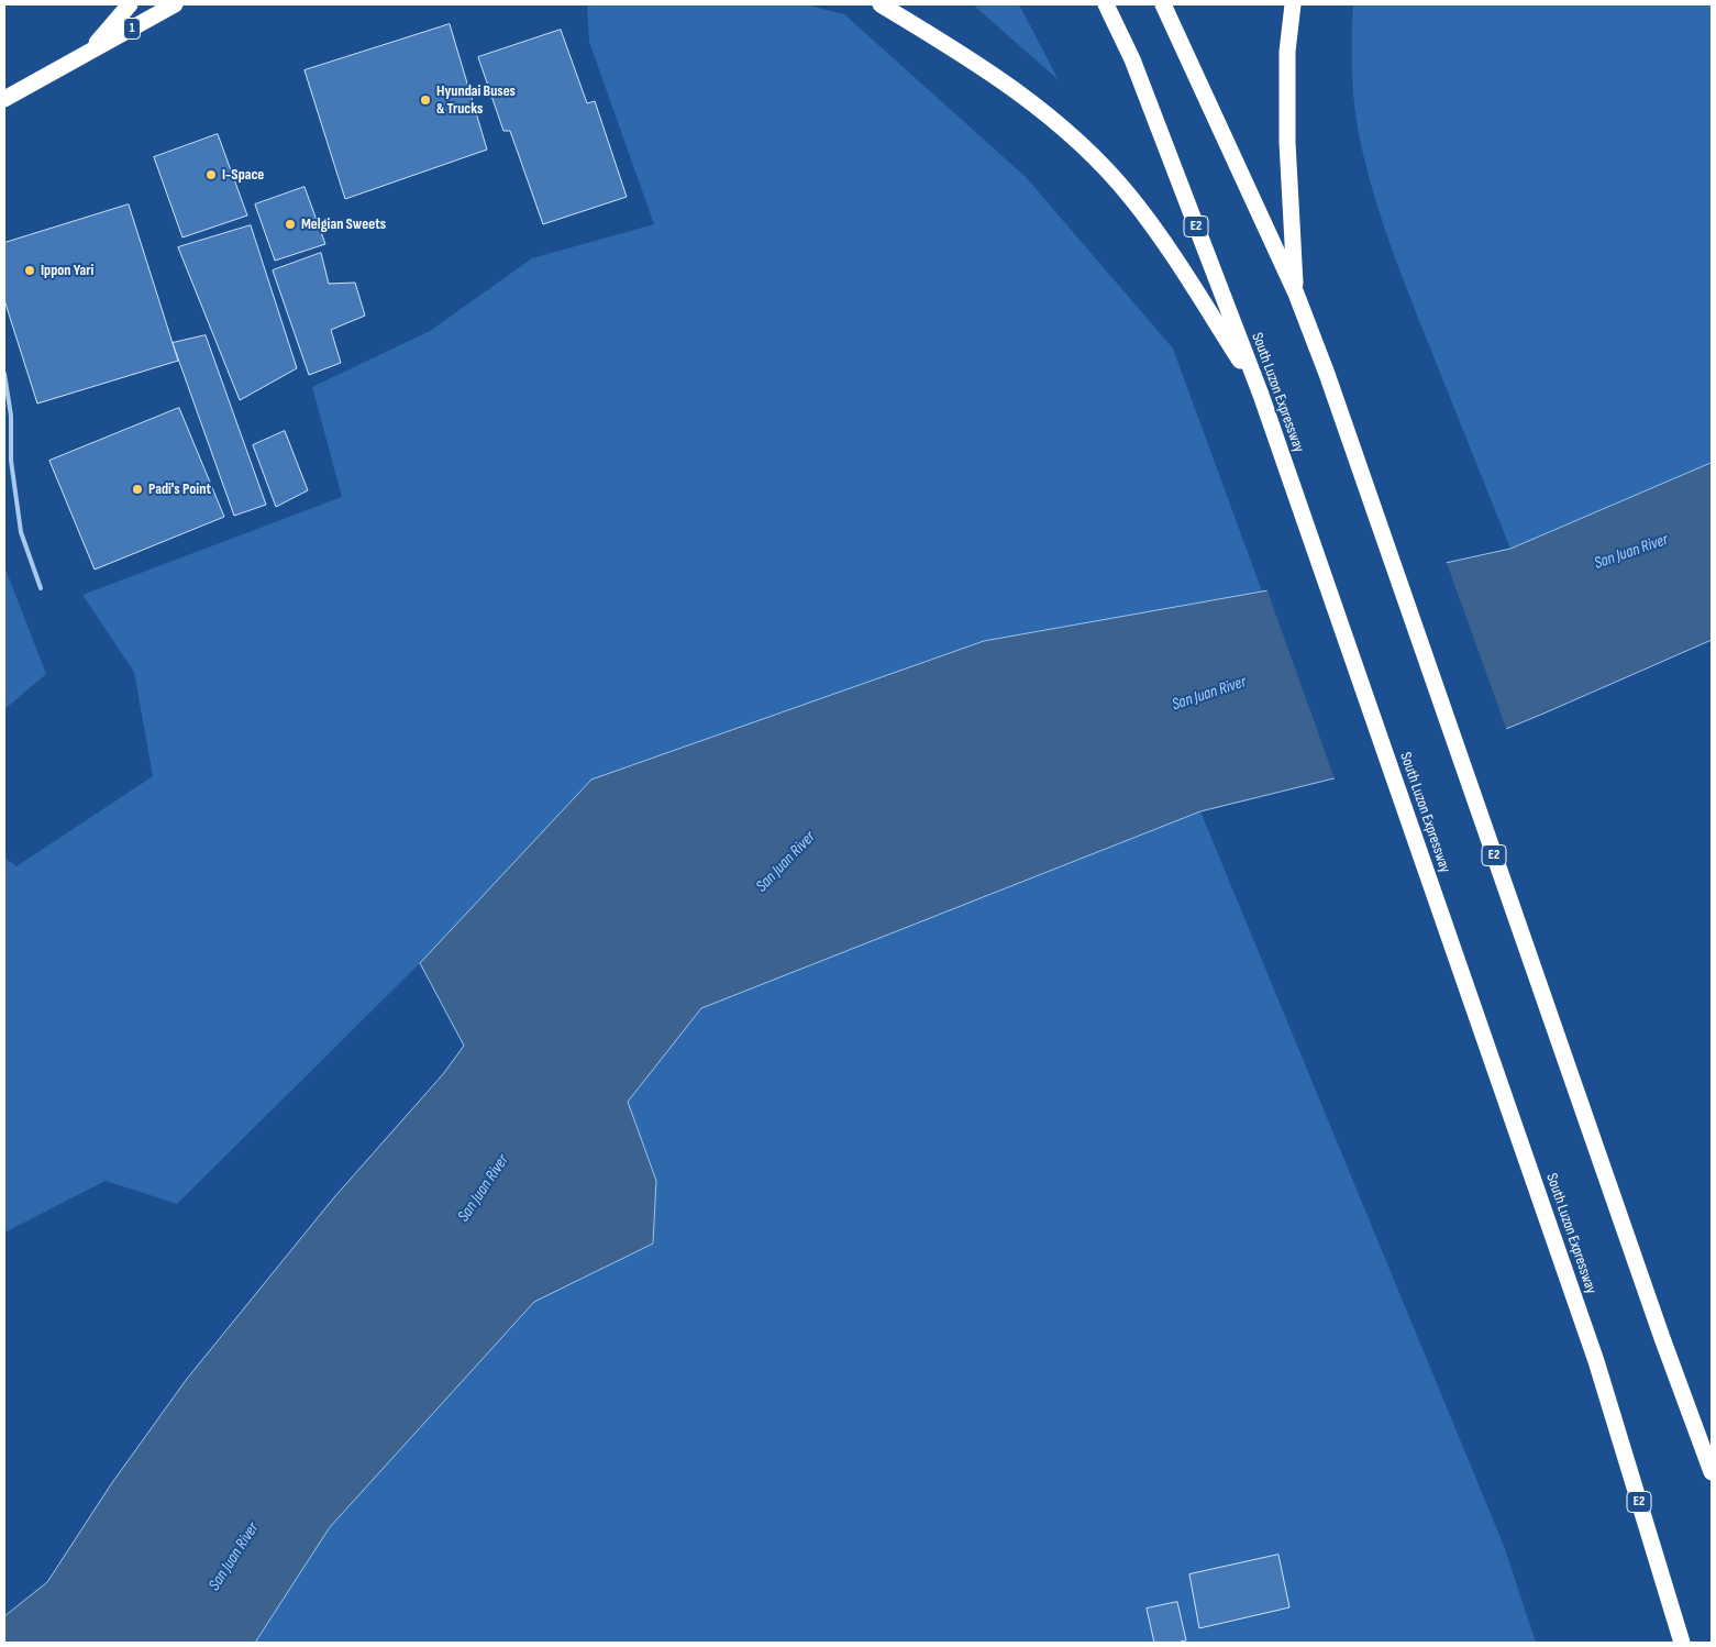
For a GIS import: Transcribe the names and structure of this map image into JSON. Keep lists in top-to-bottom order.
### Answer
{
  "streets": {
    "highway": ["1", "E2", "South Luzon Expressway"]
  },
  "water": ["San Juan River"],
  "places": [
    "Hyundai Buses & Trucks",
    "I-Space",
    "Melgian Sweets",
    "Ippon Yari",
    "Padi's Point"
  ]
}
